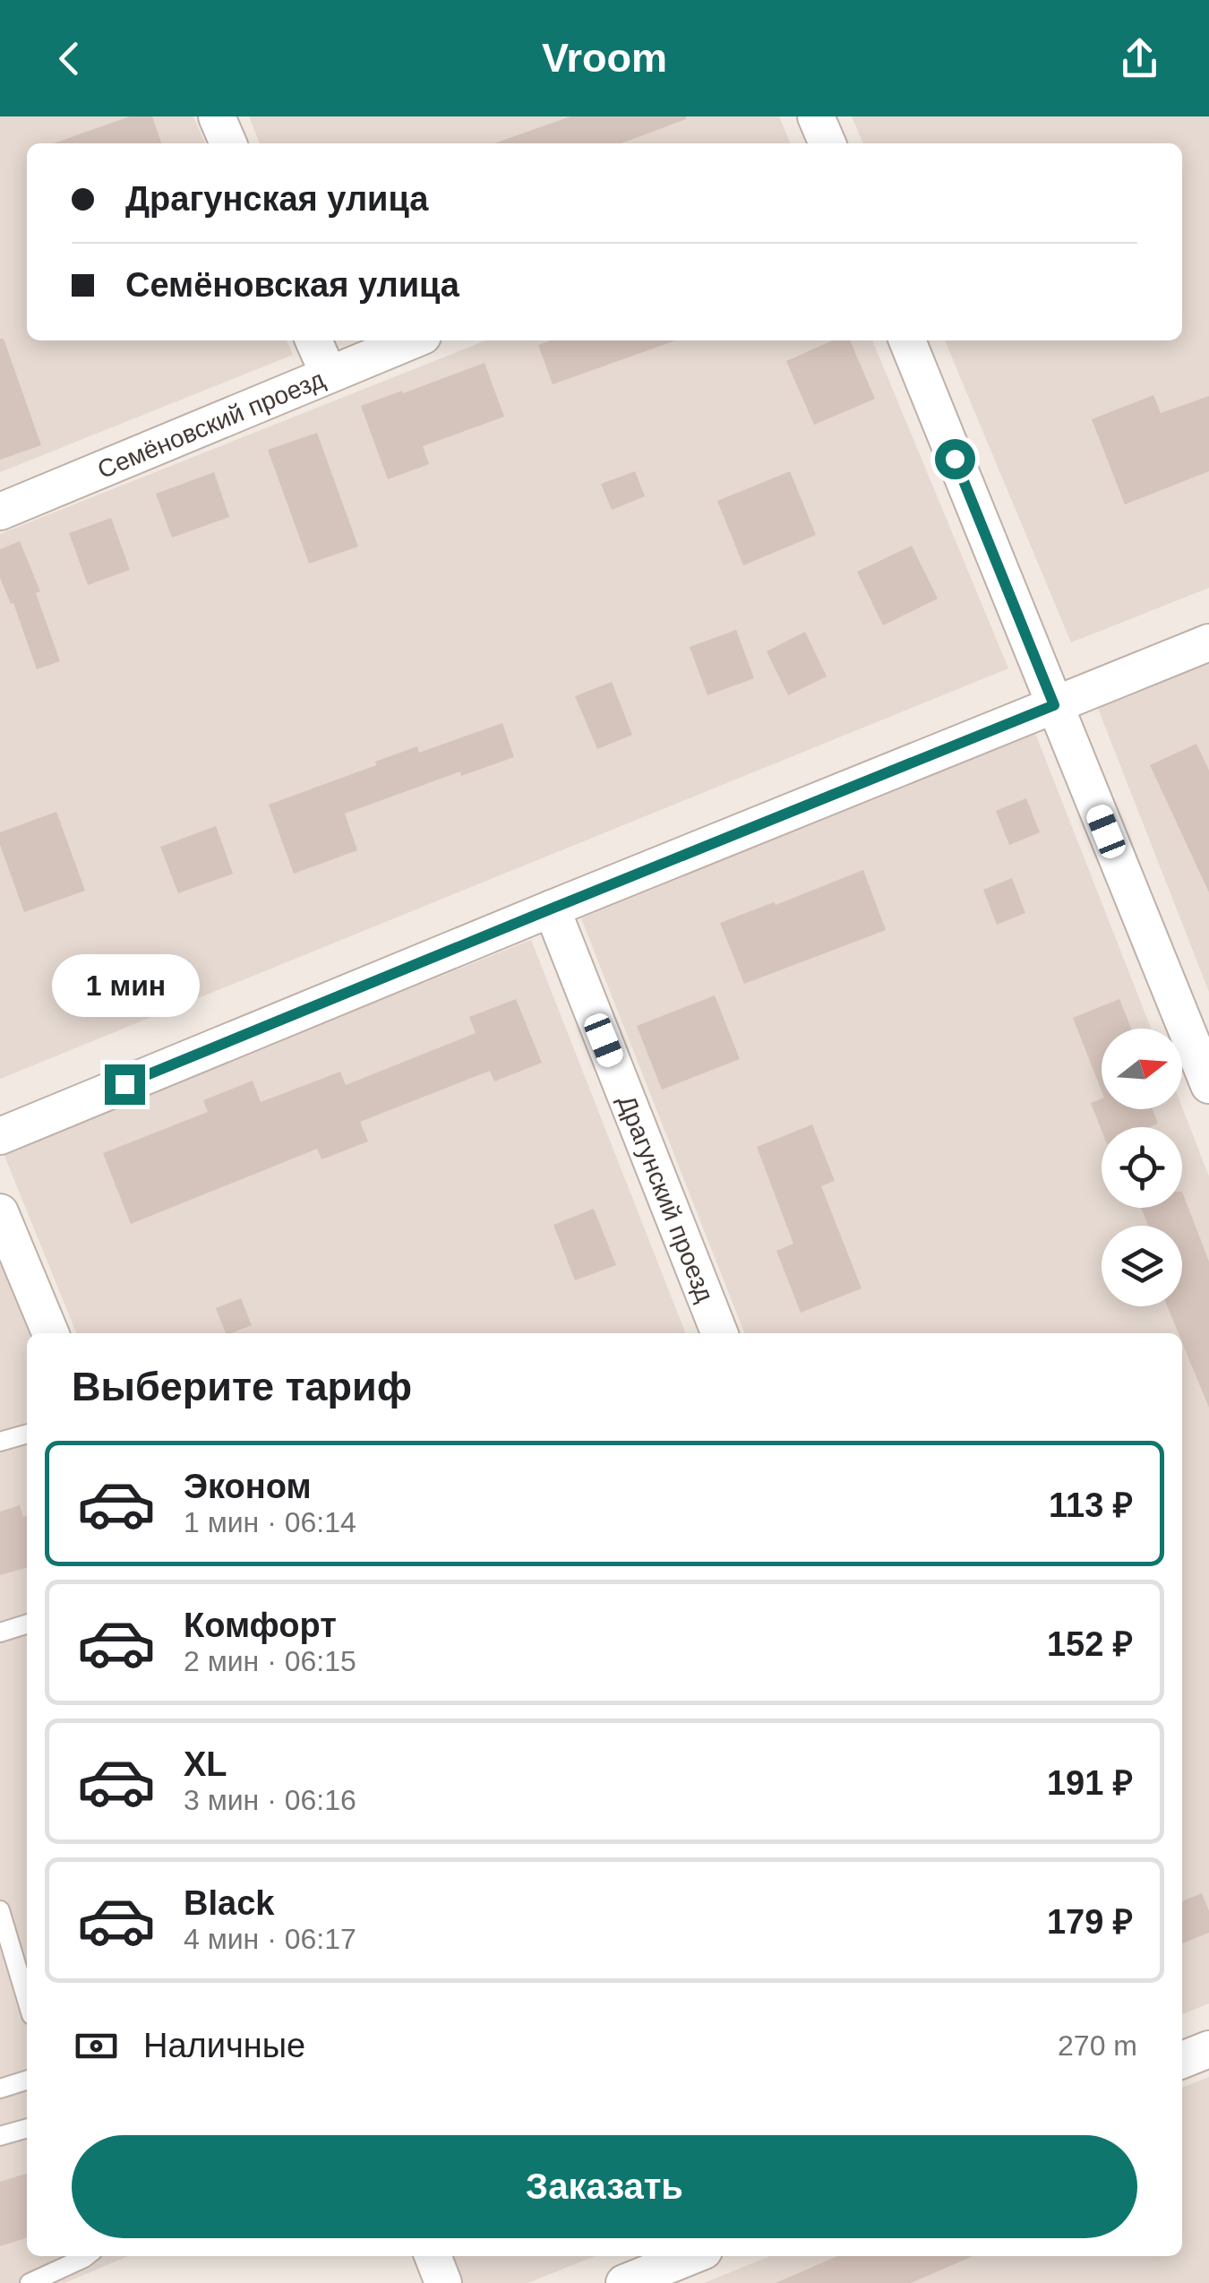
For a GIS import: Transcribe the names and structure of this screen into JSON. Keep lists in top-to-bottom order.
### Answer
{
  "streets": {
    "street": ["Семёновский проезд", "Драгунский проезд"]
  },
  "north": "right",
  "page": {
    "header": "Vroom",
    "banner": ["Драгунская улица", "Семёновская улица"],
    "bubble": "1 мин",
    "heading": "Выберите тариф",
    "list": [
      {
        "name": "Эконом",
        "note": "1 мин · 06:14",
        "value": "113 ₽"
      },
      {
        "name": "Комфорт",
        "note": "2 мин · 06:15",
        "value": "152 ₽"
      },
      {
        "name": "XL",
        "note": "3 мин · 06:16",
        "value": "191 ₽"
      },
      {
        "name": "Black",
        "note": "4 мин · 06:17",
        "value": "179 ₽"
      }
    ],
    "pay": ["Наличные", "270 m"],
    "buttons": "Заказать"
  }
}
